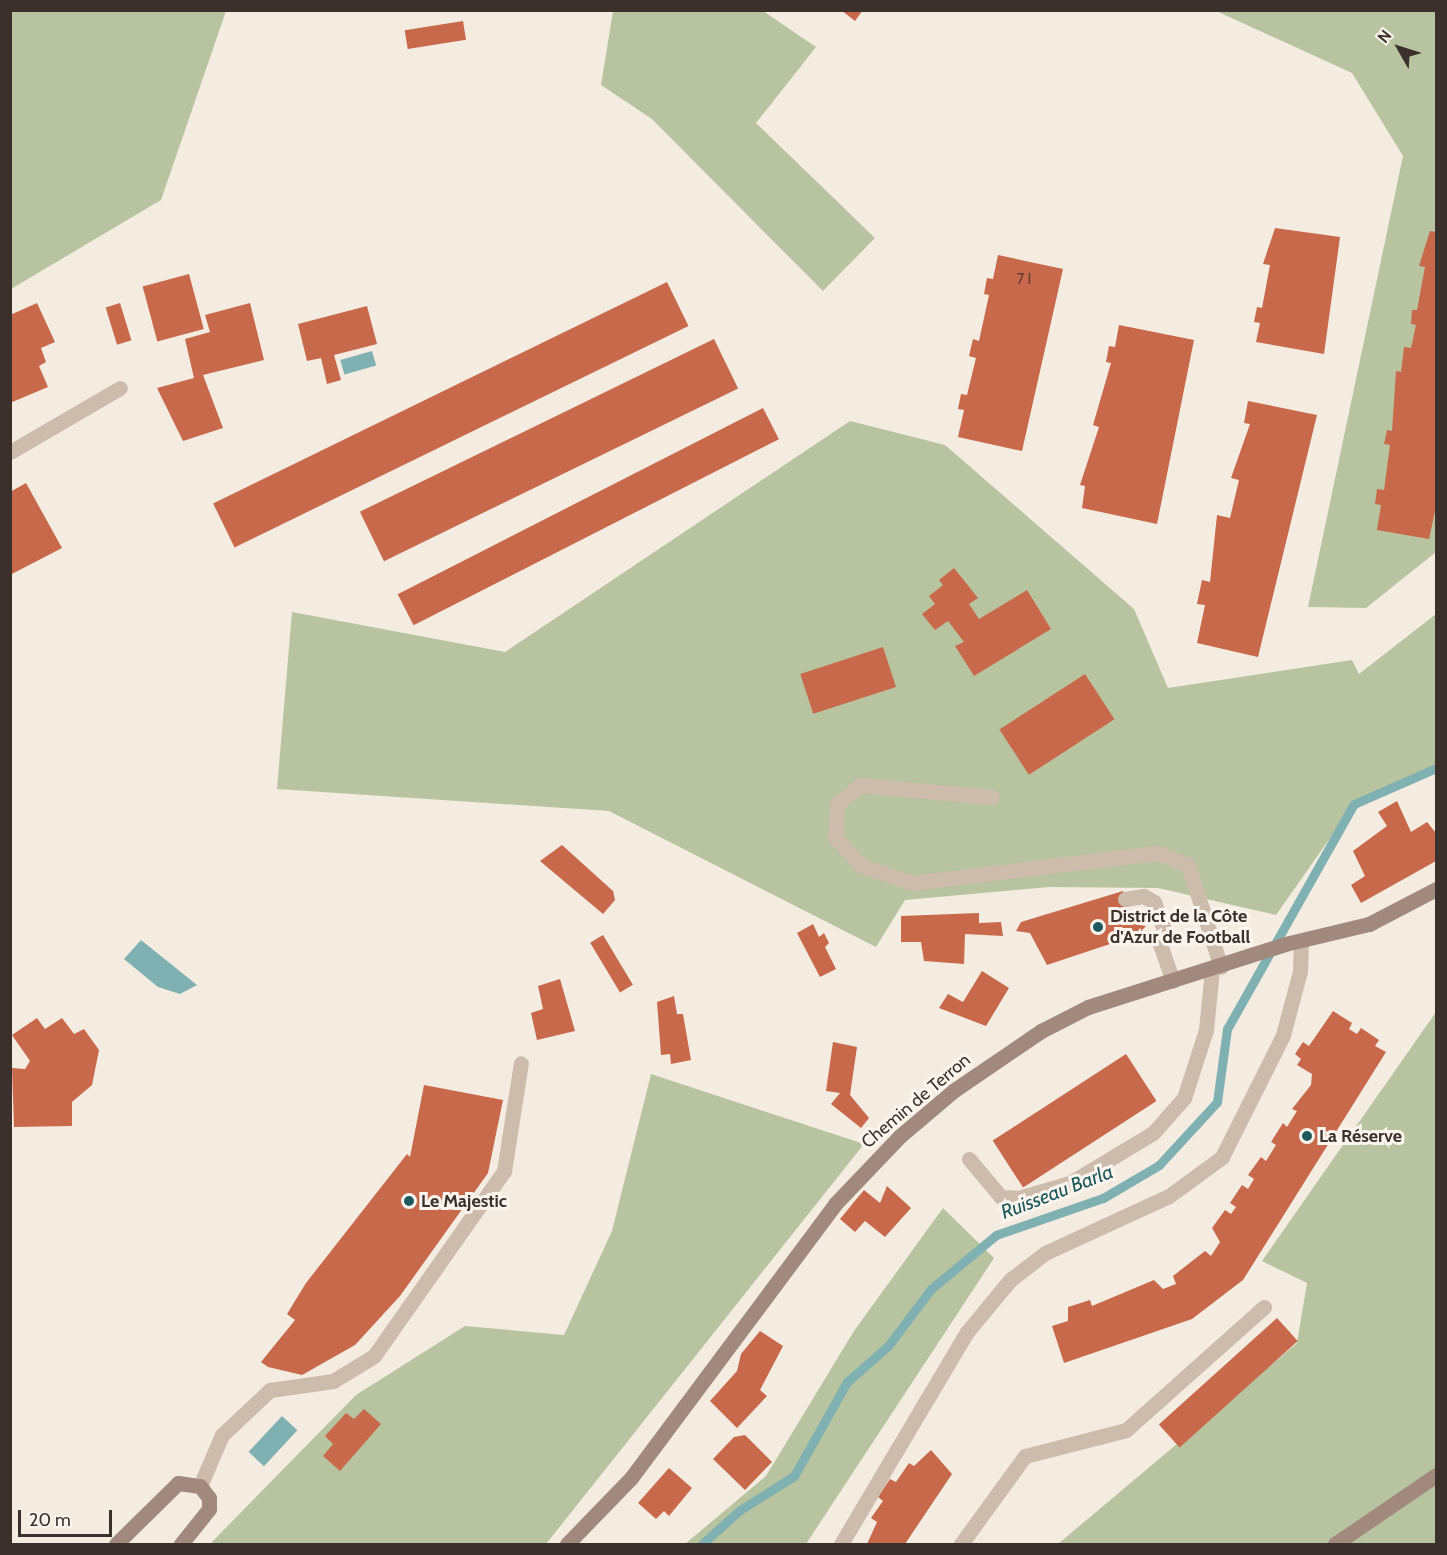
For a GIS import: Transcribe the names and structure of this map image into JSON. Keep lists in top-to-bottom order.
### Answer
{
  "streets": {
    "street": ["Chemin de Terron"]
  },
  "water": ["Ruisseau Barla"],
  "places": ["District de la Côte d'Azur de Football", "La Réserve", "Le Majestic"],
  "house_numbers": ["7 I"],
  "scale_bar": "20 m",
  "north": "top left"
}
